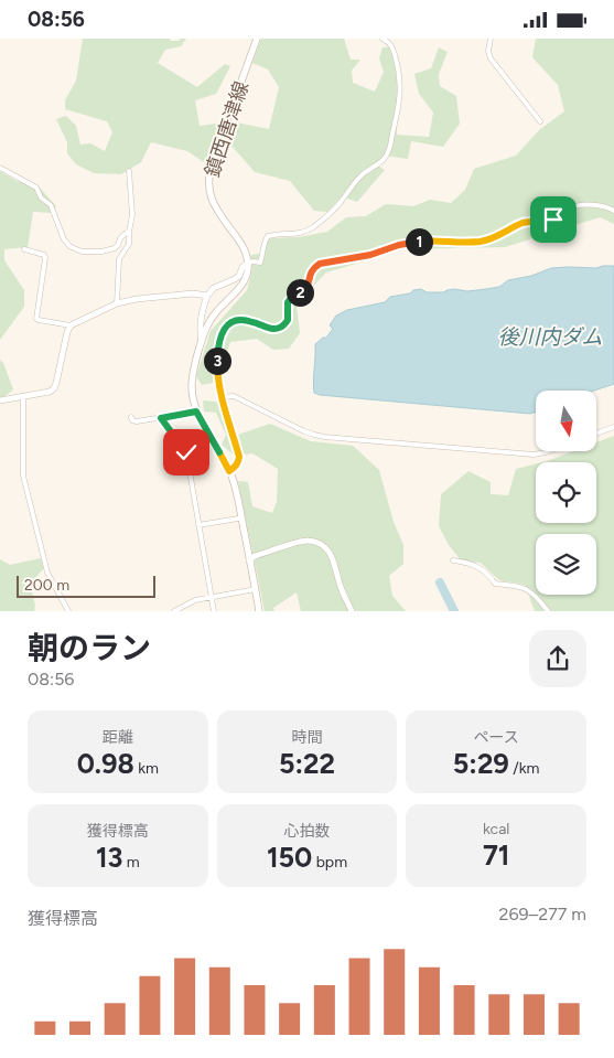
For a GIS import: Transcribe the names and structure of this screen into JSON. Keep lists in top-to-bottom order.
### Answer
{
  "streets": {
    "main road": ["鎮西唐津線"]
  },
  "water": ["後川内ダム"],
  "scale_bar": "200 m",
  "north": "bottom",
  "page": {
    "status": "08:56",
    "pins": ["1", "2", "3"],
    "scale": "200 m",
    "heading": ["朝のラン", "08:56"],
    "stats": [
      ["距離", "0.98 km"],
      ["時間", "5:22"],
      ["ペース", "5:29 /km"],
      ["獲得標高", "13 m"],
      ["心拍数", "150 bpm"],
      ["kcal", "71"]
    ],
    "chart": ["獲得標高", "269–277 m"]
  }
}
